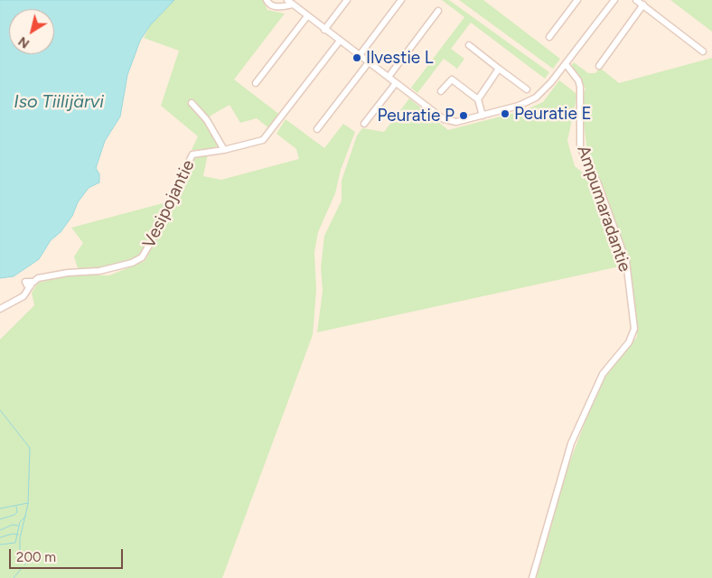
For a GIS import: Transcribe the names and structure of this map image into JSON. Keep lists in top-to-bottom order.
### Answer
{
  "streets": {
    "street": ["Vesipojantie", "Ampumaradantie"]
  },
  "water": ["Iso Tiilijärvi"],
  "places": ["Ilvestie L", "Peuratie E", "Peuratie P"],
  "scale_bar": "200 m",
  "north": "bottom left"
}
